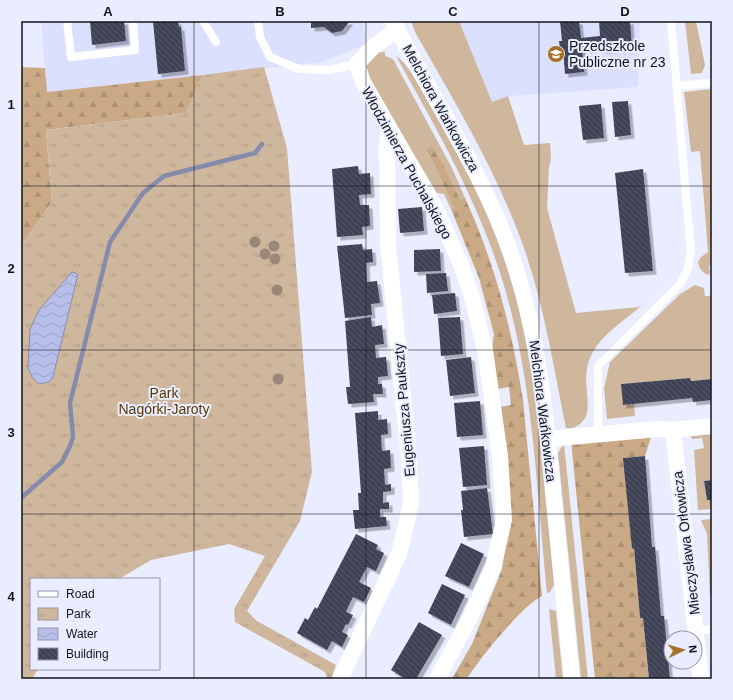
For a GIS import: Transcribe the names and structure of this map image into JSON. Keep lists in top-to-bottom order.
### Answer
{
  "streets": {
    "street": [
      "Melchiora Wańkowicza",
      "Włodzimierza Puchalskiego",
      "Eugeniusza Paukszty",
      "Mieczysława Orłowicza"
    ]
  },
  "crossings": [
    ["Włodzimierza Puchalskiego", "Eugeniusza Paukszty"]
  ],
  "parks": ["Park Nagórki-Jaroty"],
  "places": {
    "school or university": ["Przedszkole Publiczne nr 23"]
  },
  "legend": [
    "Road",
    "Park",
    "Water",
    "Building"
  ],
  "north": "right",
  "grid": {
    "columns": [
      "A",
      "B",
      "C",
      "D"
    ],
    "rows": [
      "1",
      "2",
      "3",
      "4"
    ]
  }
}
